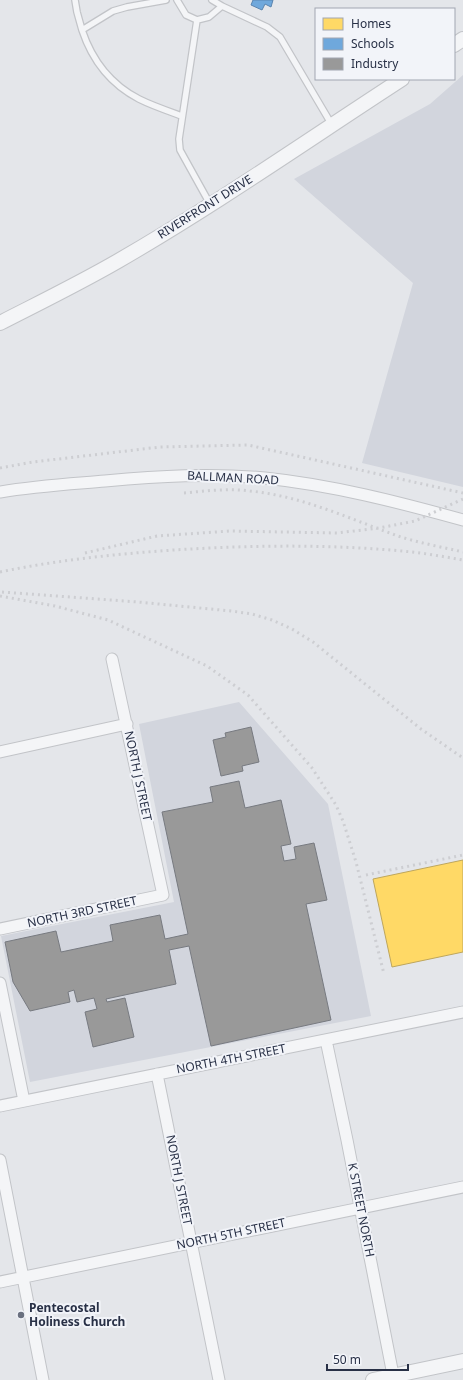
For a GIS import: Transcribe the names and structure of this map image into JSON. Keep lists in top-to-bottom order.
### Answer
{
  "streets": {
    "street": [
      "RIVERFRONT DRIVE",
      "BALLMAN ROAD",
      "NORTH J STREET",
      "NORTH 3RD STREET",
      "NORTH 4TH STREET",
      "K STREET NORTH",
      "NORTH 5TH STREET"
    ]
  },
  "crossings": [
    ["NORTH J STREET", "NORTH 3RD STREET"],
    ["NORTH J STREET", "NORTH 4TH STREET"],
    ["NORTH J STREET", "NORTH 5TH STREET"],
    ["NORTH 4TH STREET", "K STREET NORTH"],
    ["K STREET NORTH", "NORTH 5TH STREET"]
  ],
  "places": ["Pentecostal Holiness Church"],
  "legend": ["Homes", "Schools", "Industry"],
  "scale_bar": "50 m"
}
